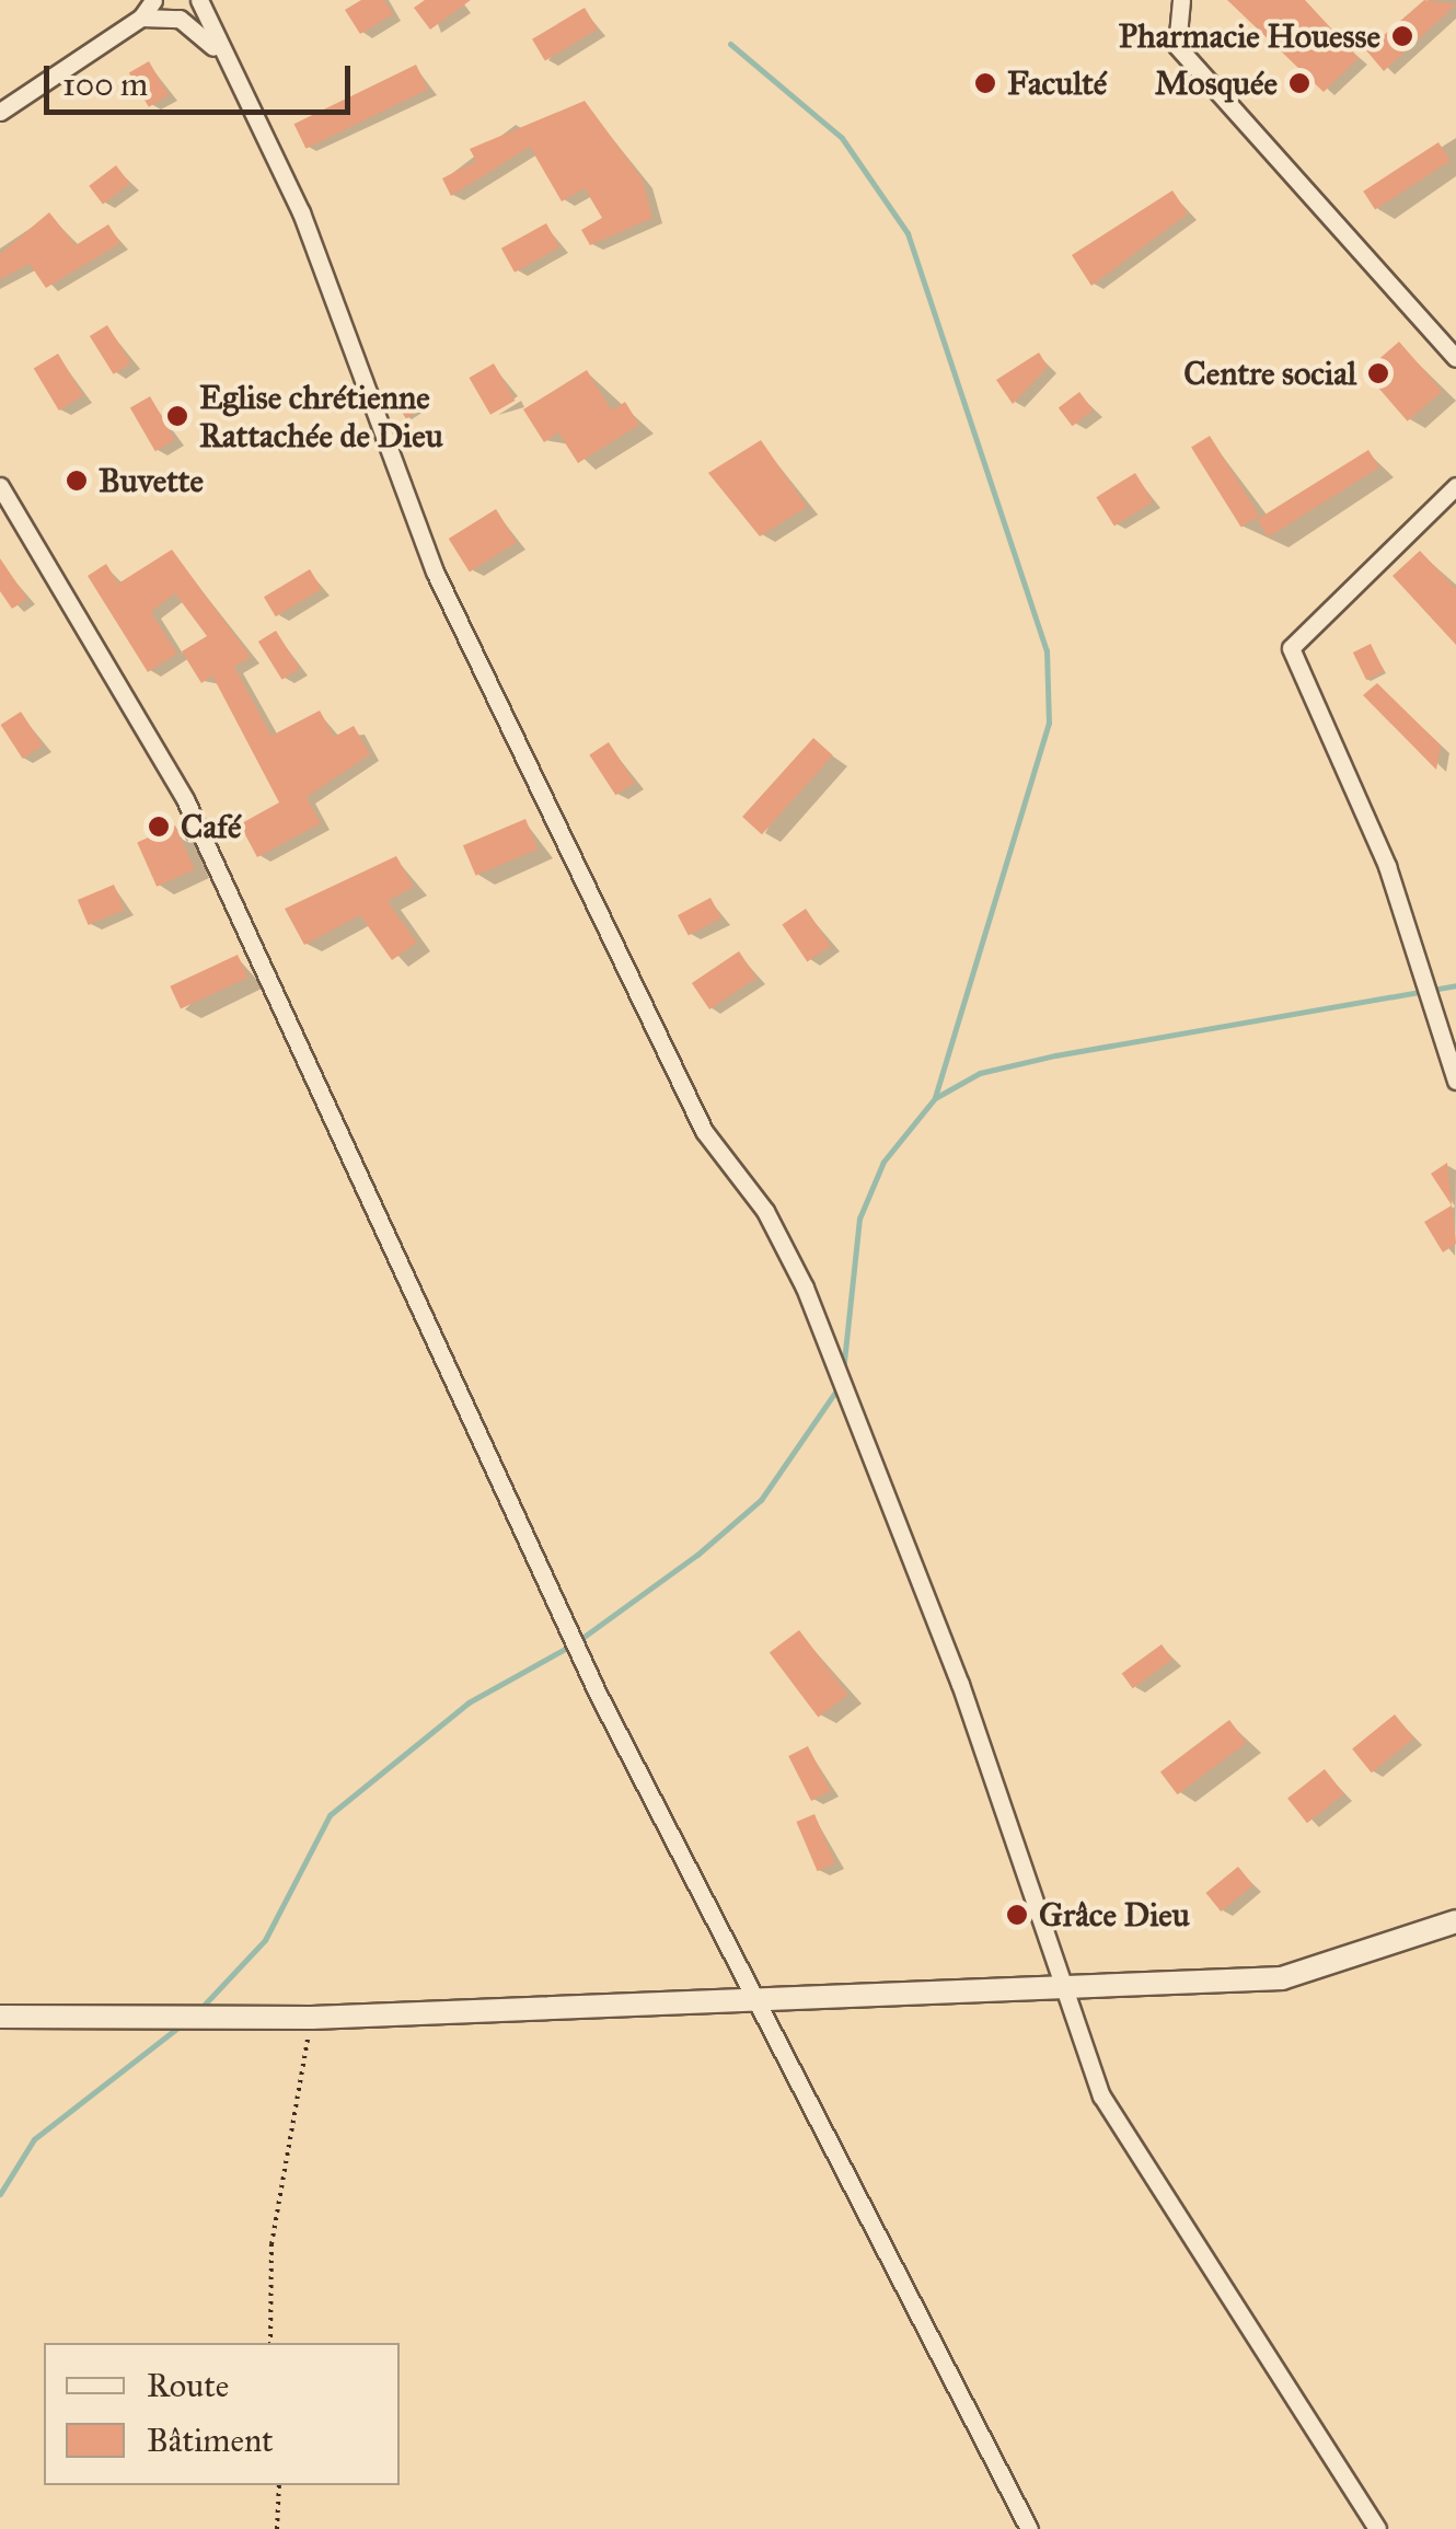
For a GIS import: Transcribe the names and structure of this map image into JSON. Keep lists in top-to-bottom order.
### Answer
{
  "places": [
    "Pharmacie Houesse",
    "Faculté",
    "Mosquée",
    "Centre social",
    "Eglise chrétienne Rattachée de Dieu",
    "Buvette",
    "Café",
    "Grâce Dieu"
  ],
  "legend": ["Route", "Bâtiment"],
  "scale_bar": "100 m"
}
